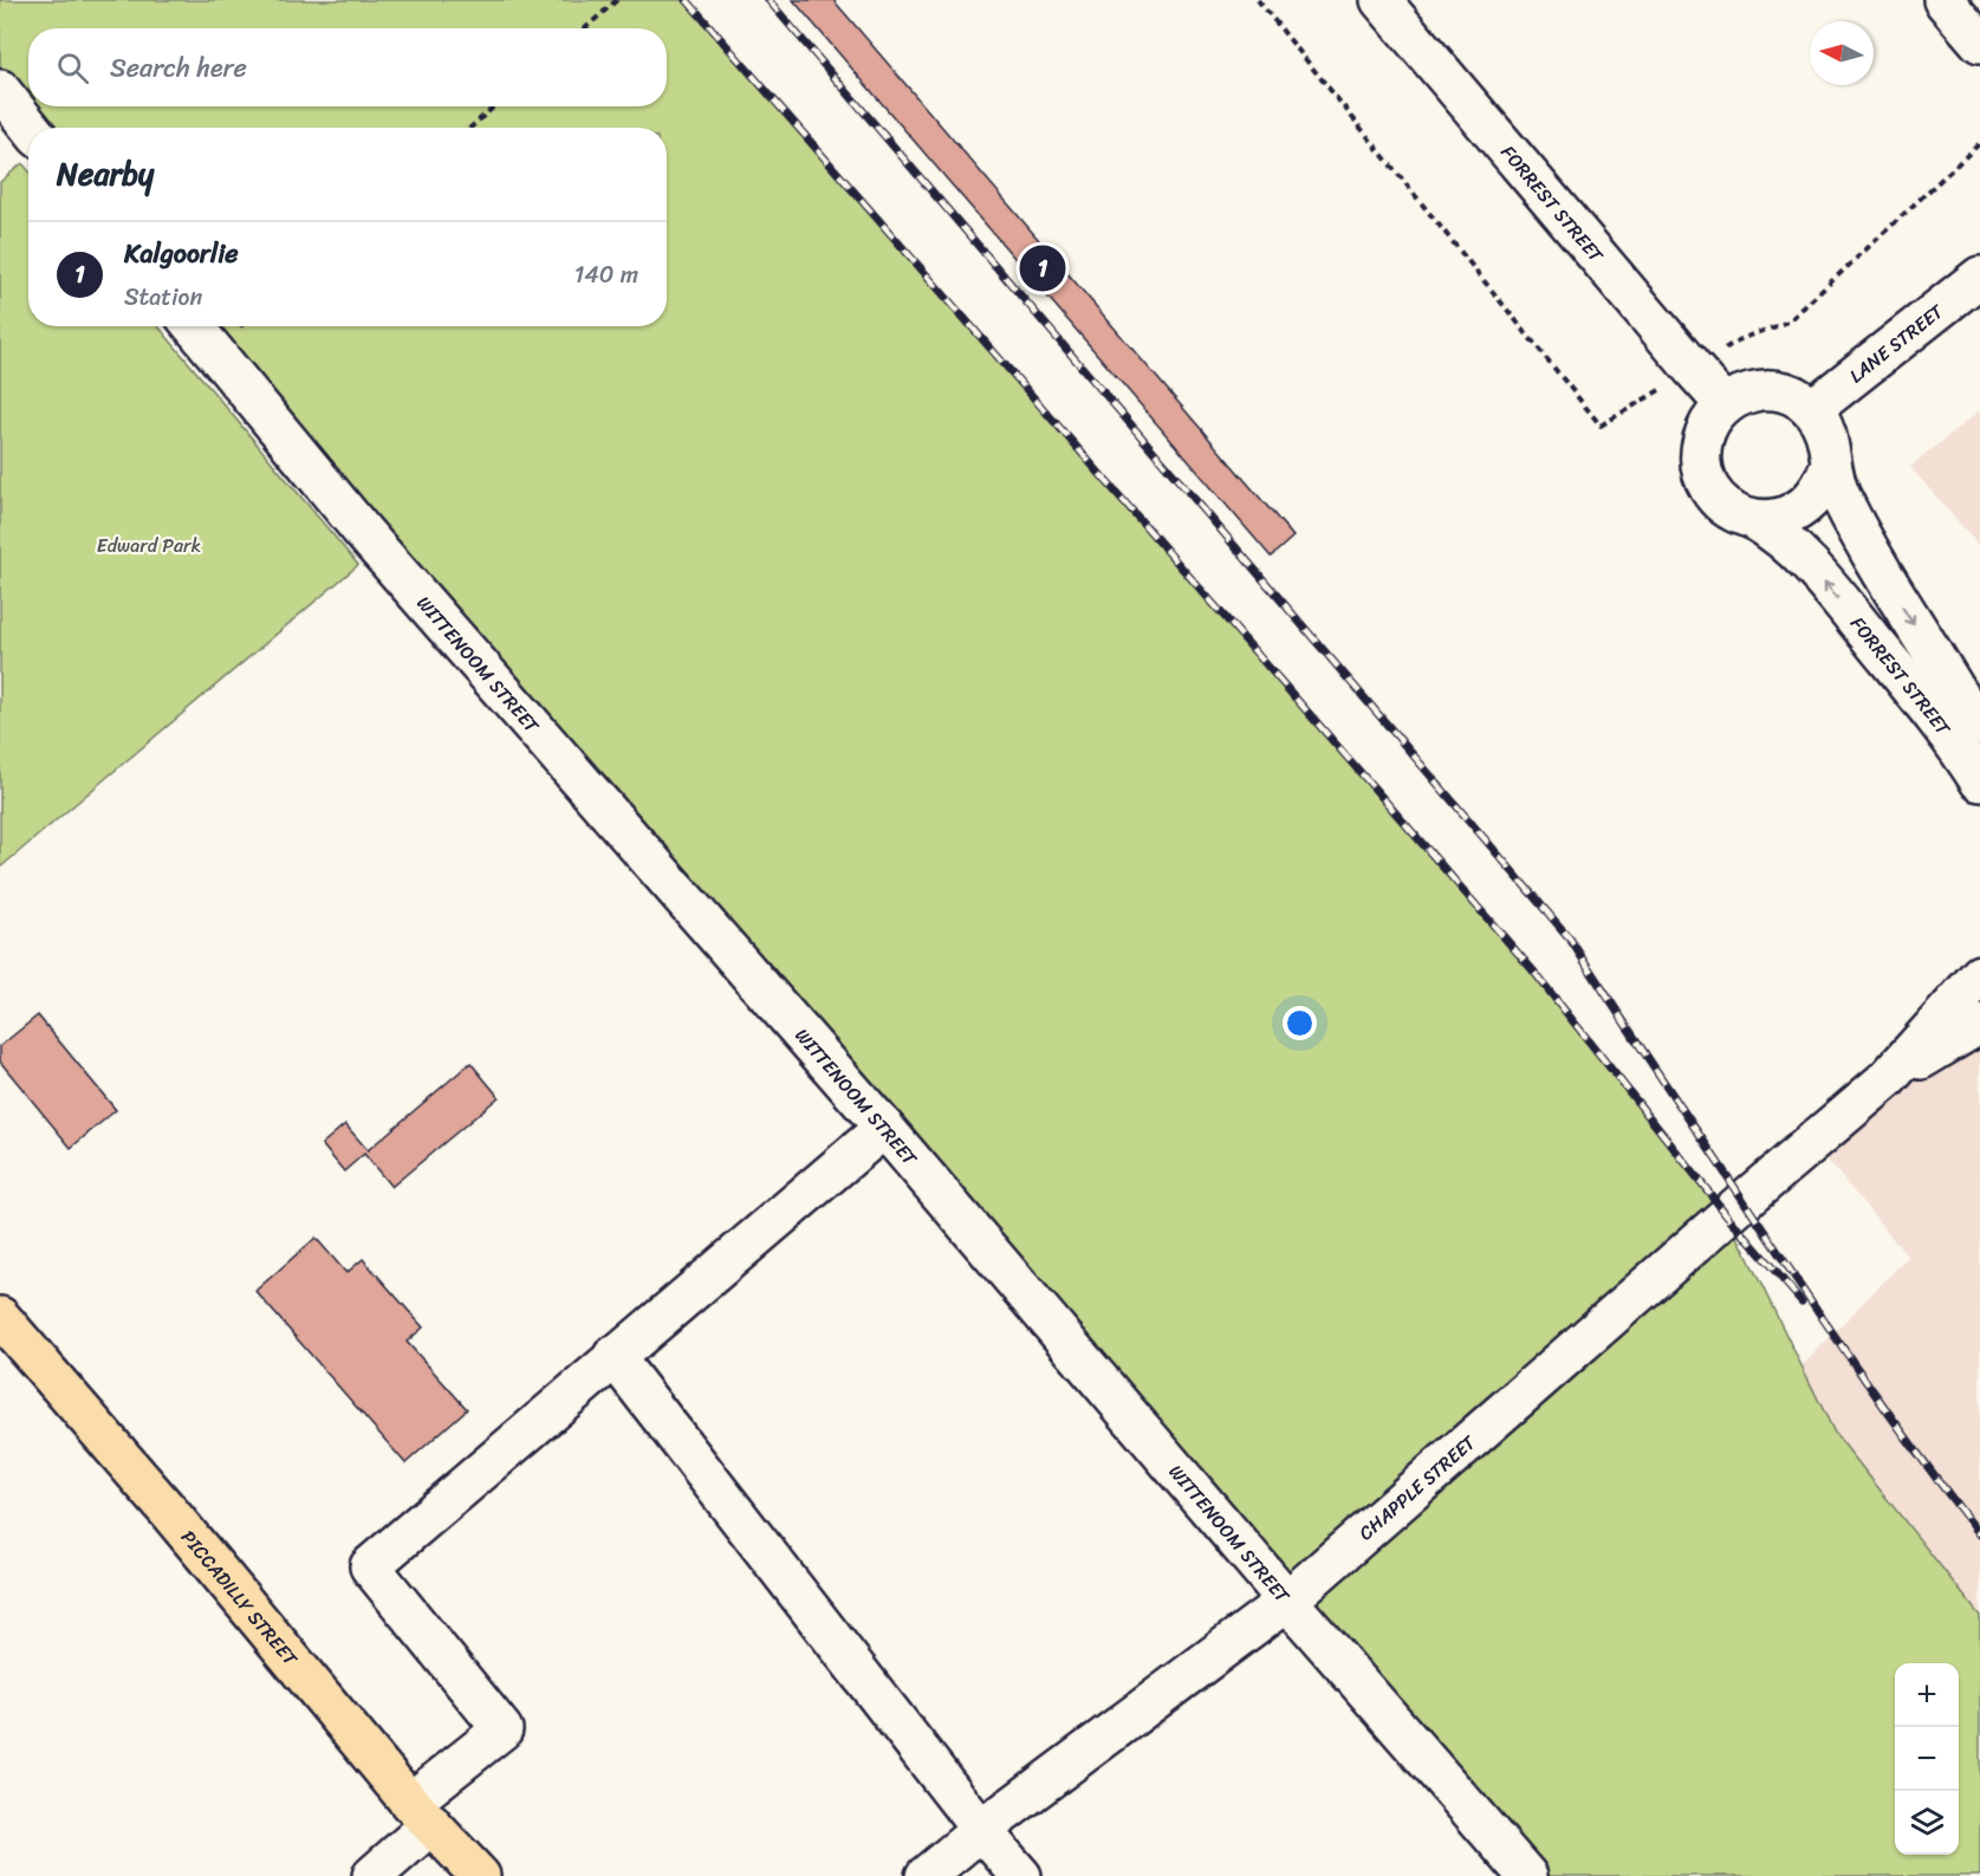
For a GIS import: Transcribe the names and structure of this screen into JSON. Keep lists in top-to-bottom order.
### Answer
{
  "streets": {
    "main road": ["PICCADILLY STREET"],
    "street": [
      "FORREST STREET",
      "LANE STREET",
      "WITTENOOM STREET",
      "CHAPPLE STREET"
    ]
  },
  "crossings": [
    ["FORREST STREET", "LANE STREET"],
    ["WITTENOOM STREET", "CHAPPLE STREET"]
  ],
  "parks": ["Edward Park"],
  "north": "left",
  "page": {
    "search": "Search here",
    "heading": "Nearby",
    "list": [
      {
        "mark": "1",
        "name": "Kalgoorlie",
        "note": "Station",
        "value": "140 m"
      }
    ],
    "pins": "1",
    "map_buttons": ["+", "−"]
  }
}
